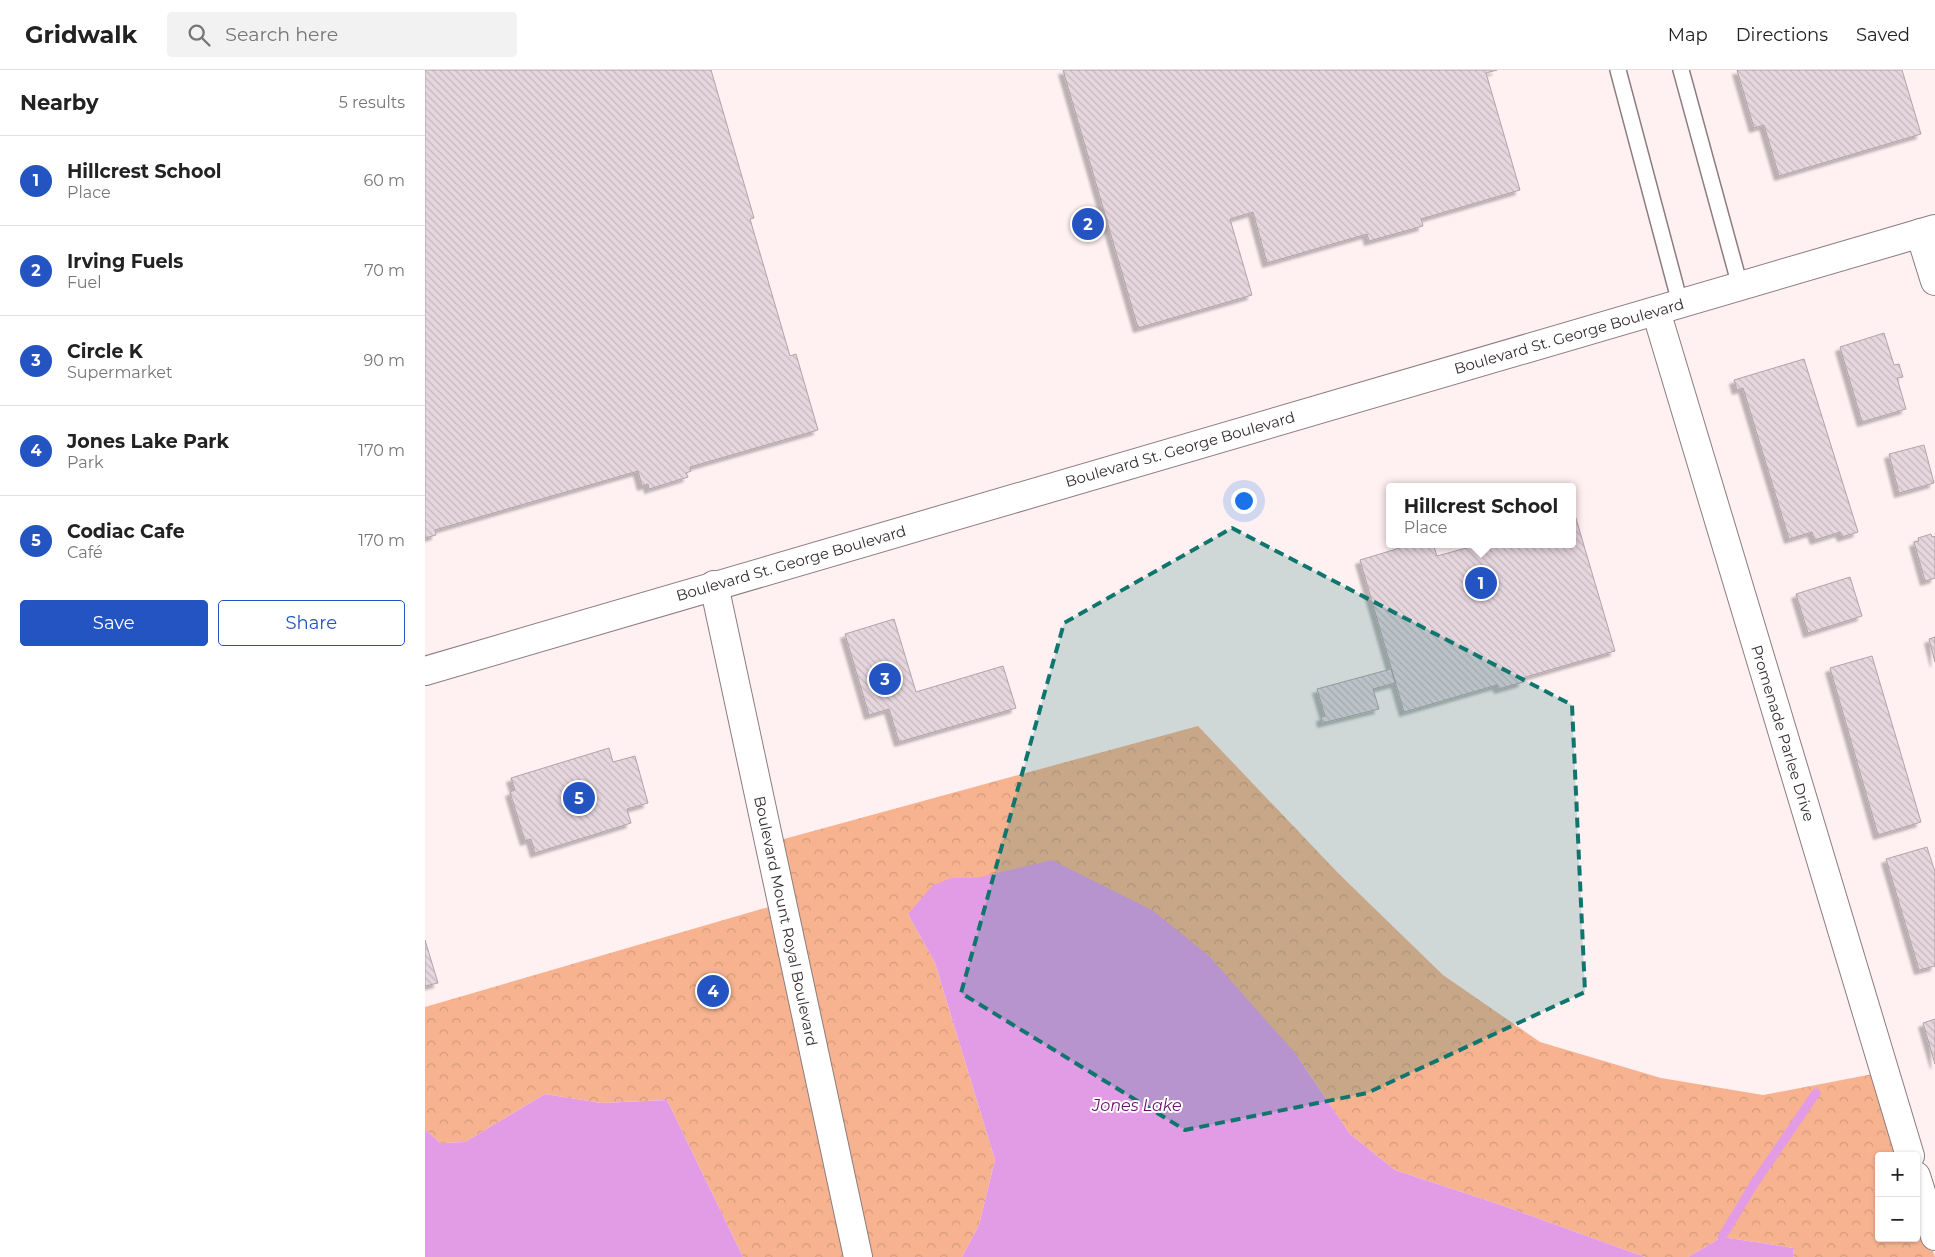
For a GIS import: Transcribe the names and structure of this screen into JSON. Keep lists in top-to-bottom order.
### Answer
{
  "streets": {
    "street": ["Boulevard St. George Boulevard", "Promenade Parlee Drive", "Boulevard Mount Royal Boulevard"]
  },
  "crossings": [
    ["Boulevard St. George Boulevard", "Promenade Parlee Drive"],
    ["Boulevard St. George Boulevard", "Boulevard Mount Royal Boulevard"]
  ],
  "water": ["Jones Lake"],
  "page": {
    "header": "Gridwalk",
    "search": "Search here",
    "nav": ["Map", "Directions", "Saved"],
    "heading": ["Nearby", "5 results"],
    "list": [
      {
        "mark": "1",
        "name": "Hillcrest School",
        "note": "Place",
        "value": "60 m"
      },
      {
        "mark": "2",
        "name": "Irving Fuels",
        "note": "Fuel",
        "value": "70 m"
      },
      {
        "mark": "3",
        "name": "Circle K",
        "note": "Supermarket",
        "value": "90 m"
      },
      {
        "mark": "4",
        "name": "Jones Lake Park",
        "note": "Park",
        "value": "170 m"
      },
      {
        "mark": "5",
        "name": "Codiac Cafe",
        "note": "Café",
        "value": "170 m"
      }
    ],
    "pins": [
      "2",
      "1",
      "3",
      "5",
      "4"
    ],
    "popup": ["Hillcrest School", "Place"],
    "buttons": ["Save", "Share"],
    "map_buttons": ["+", "−"]
  }
}
